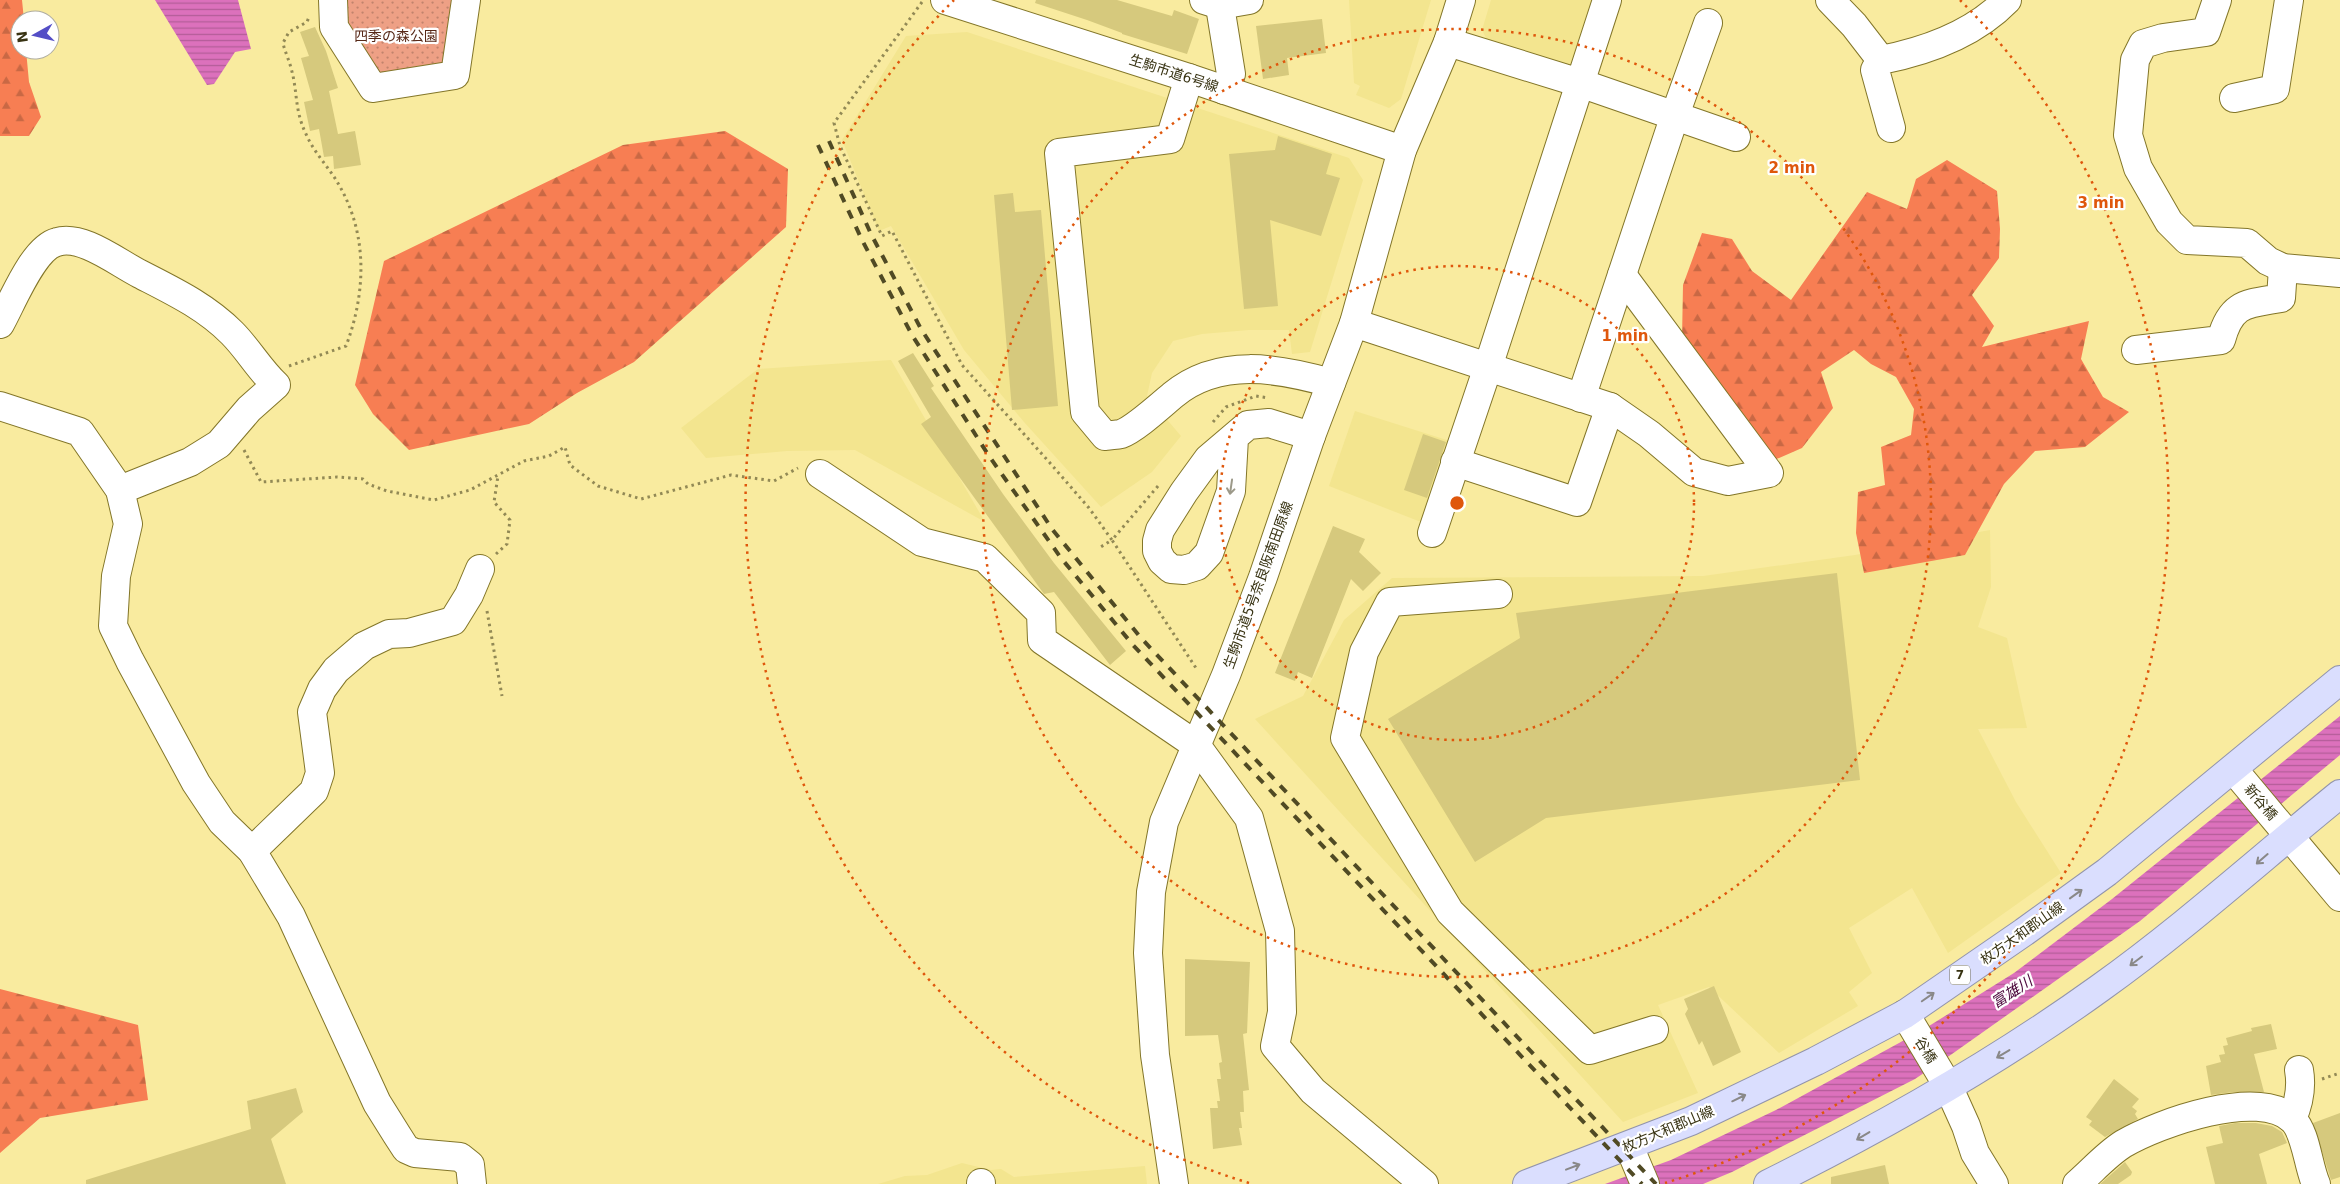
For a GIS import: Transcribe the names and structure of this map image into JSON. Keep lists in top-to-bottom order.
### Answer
{
  "streets": {
    "main road": ["枚方大和郡山線", "7"],
    "street": [
      "生駒市道6号線",
      "生駒市道5号奈良阪南田原線",
      "新谷橋",
      "谷橋"
    ]
  },
  "crossings": [
    ["生駒市道6号線", "生駒市道5号奈良阪南田原線"],
    ["新谷橋", "枚方大和郡山線"],
    ["枚方大和郡山線", "谷橋"]
  ],
  "water": ["富雄川"],
  "parks": ["四季の森公園"],
  "north": "left",
  "rings": ["2 min", "3 min", "1 min"]
}
